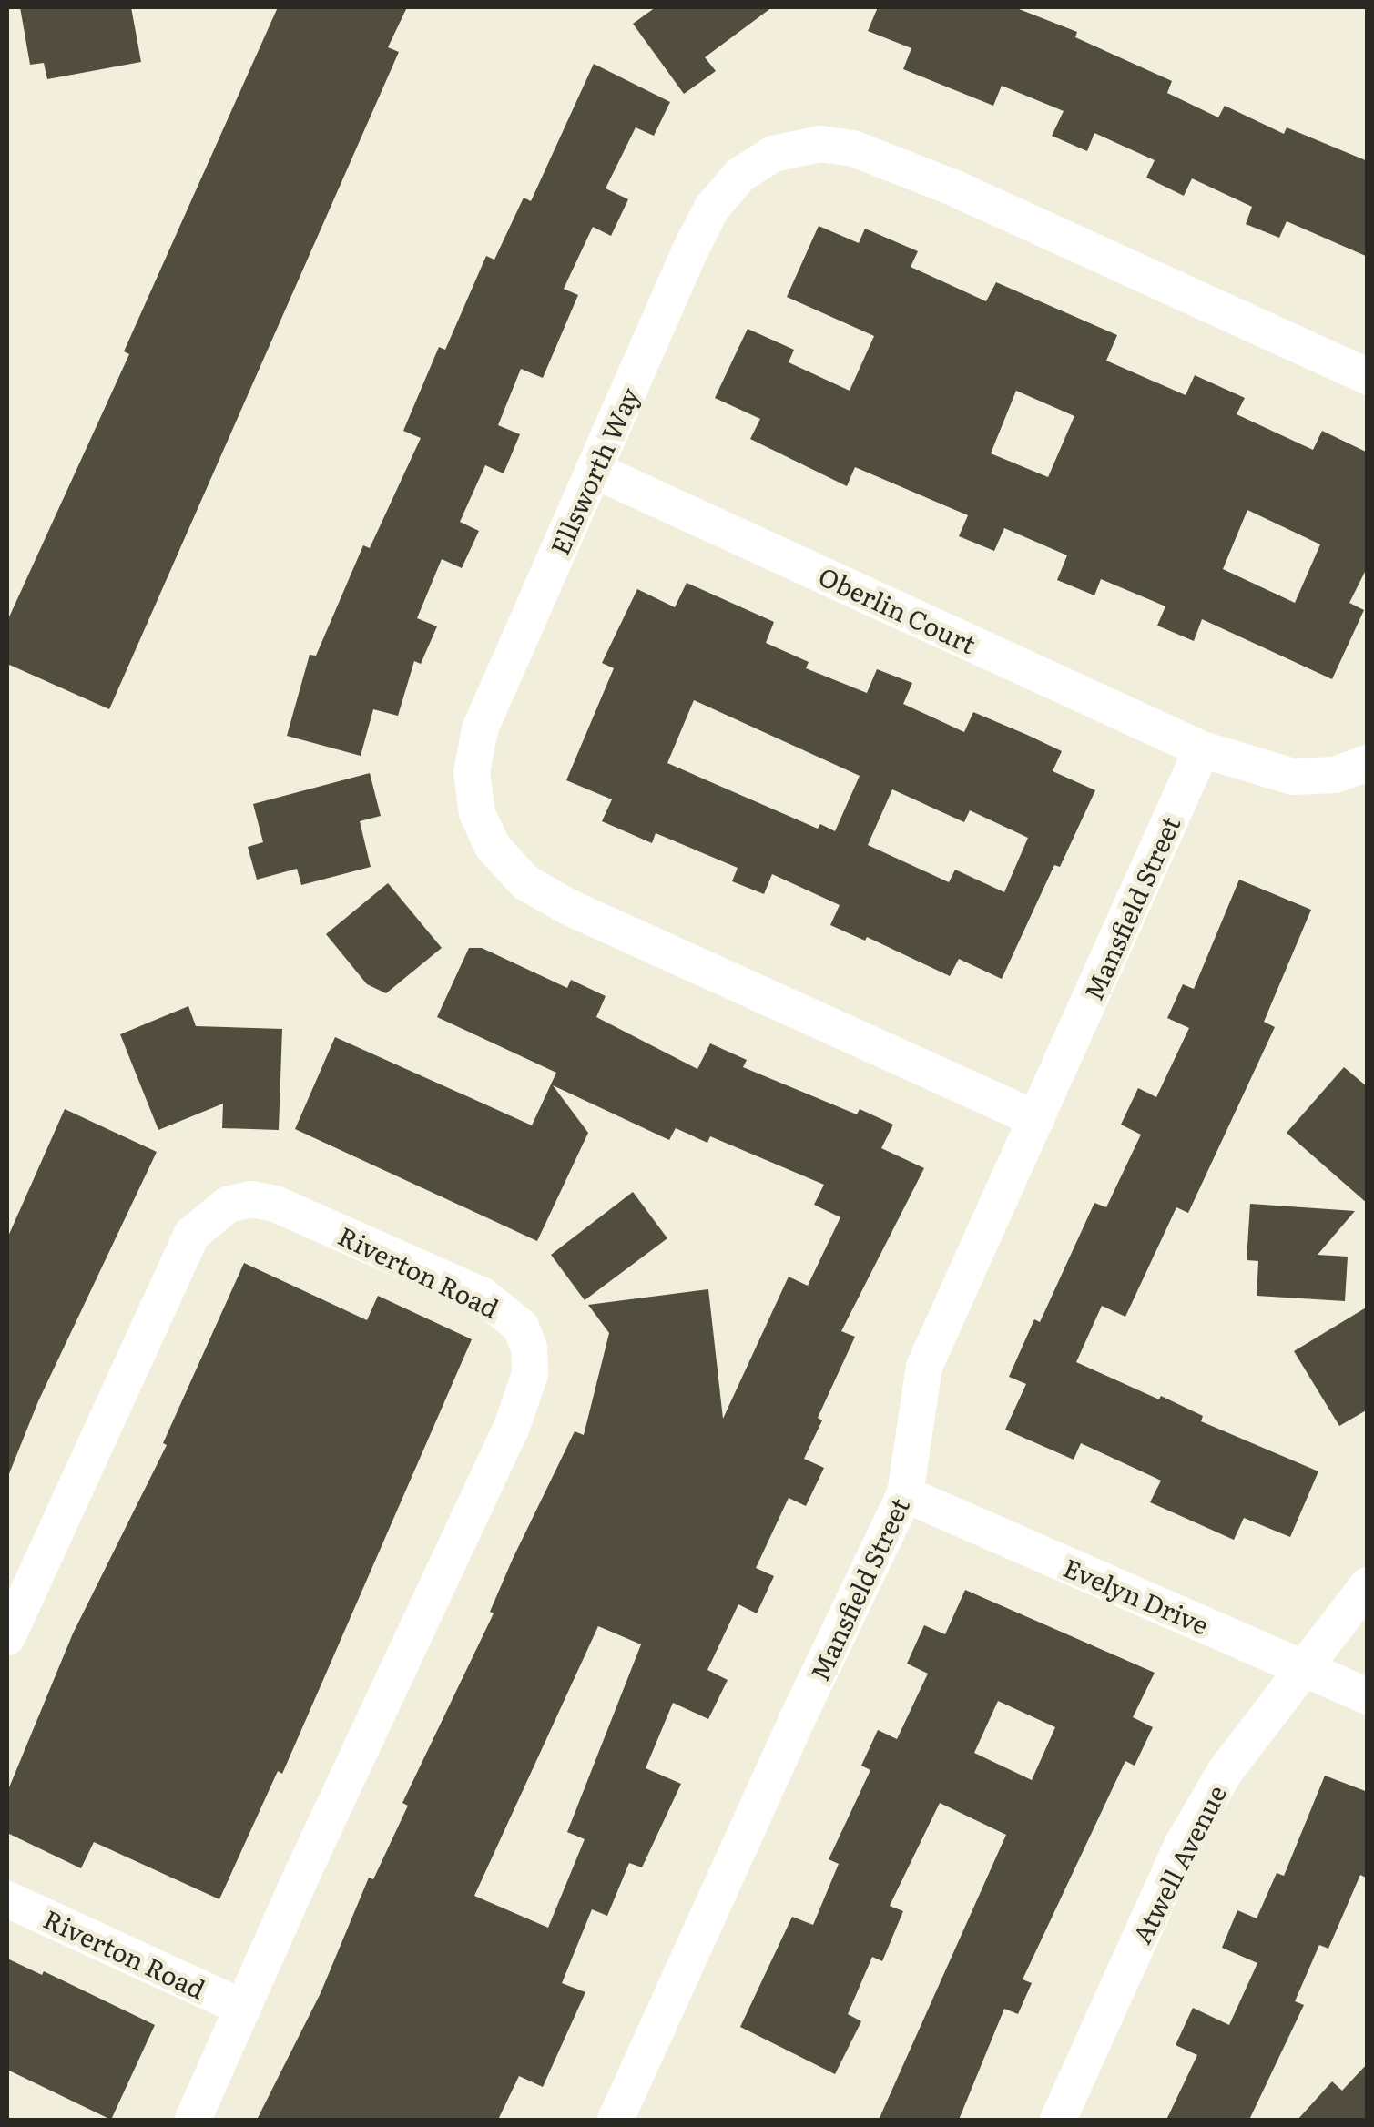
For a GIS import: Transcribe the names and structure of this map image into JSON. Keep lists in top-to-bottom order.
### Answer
{
  "streets": {
    "street": [
      "Ellsworth Way",
      "Oberlin Court",
      "Mansfield Street",
      "Riverton Road",
      "Evelyn Drive",
      "Atwell Avenue"
    ]
  },
  "crossings": [
    ["Ellsworth Way", "Oberlin Court"],
    ["Ellsworth Way", "Mansfield Street"],
    ["Oberlin Court", "Mansfield Street"],
    ["Mansfield Street", "Evelyn Drive"],
    ["Evelyn Drive", "Atwell Avenue"]
  ]
}
